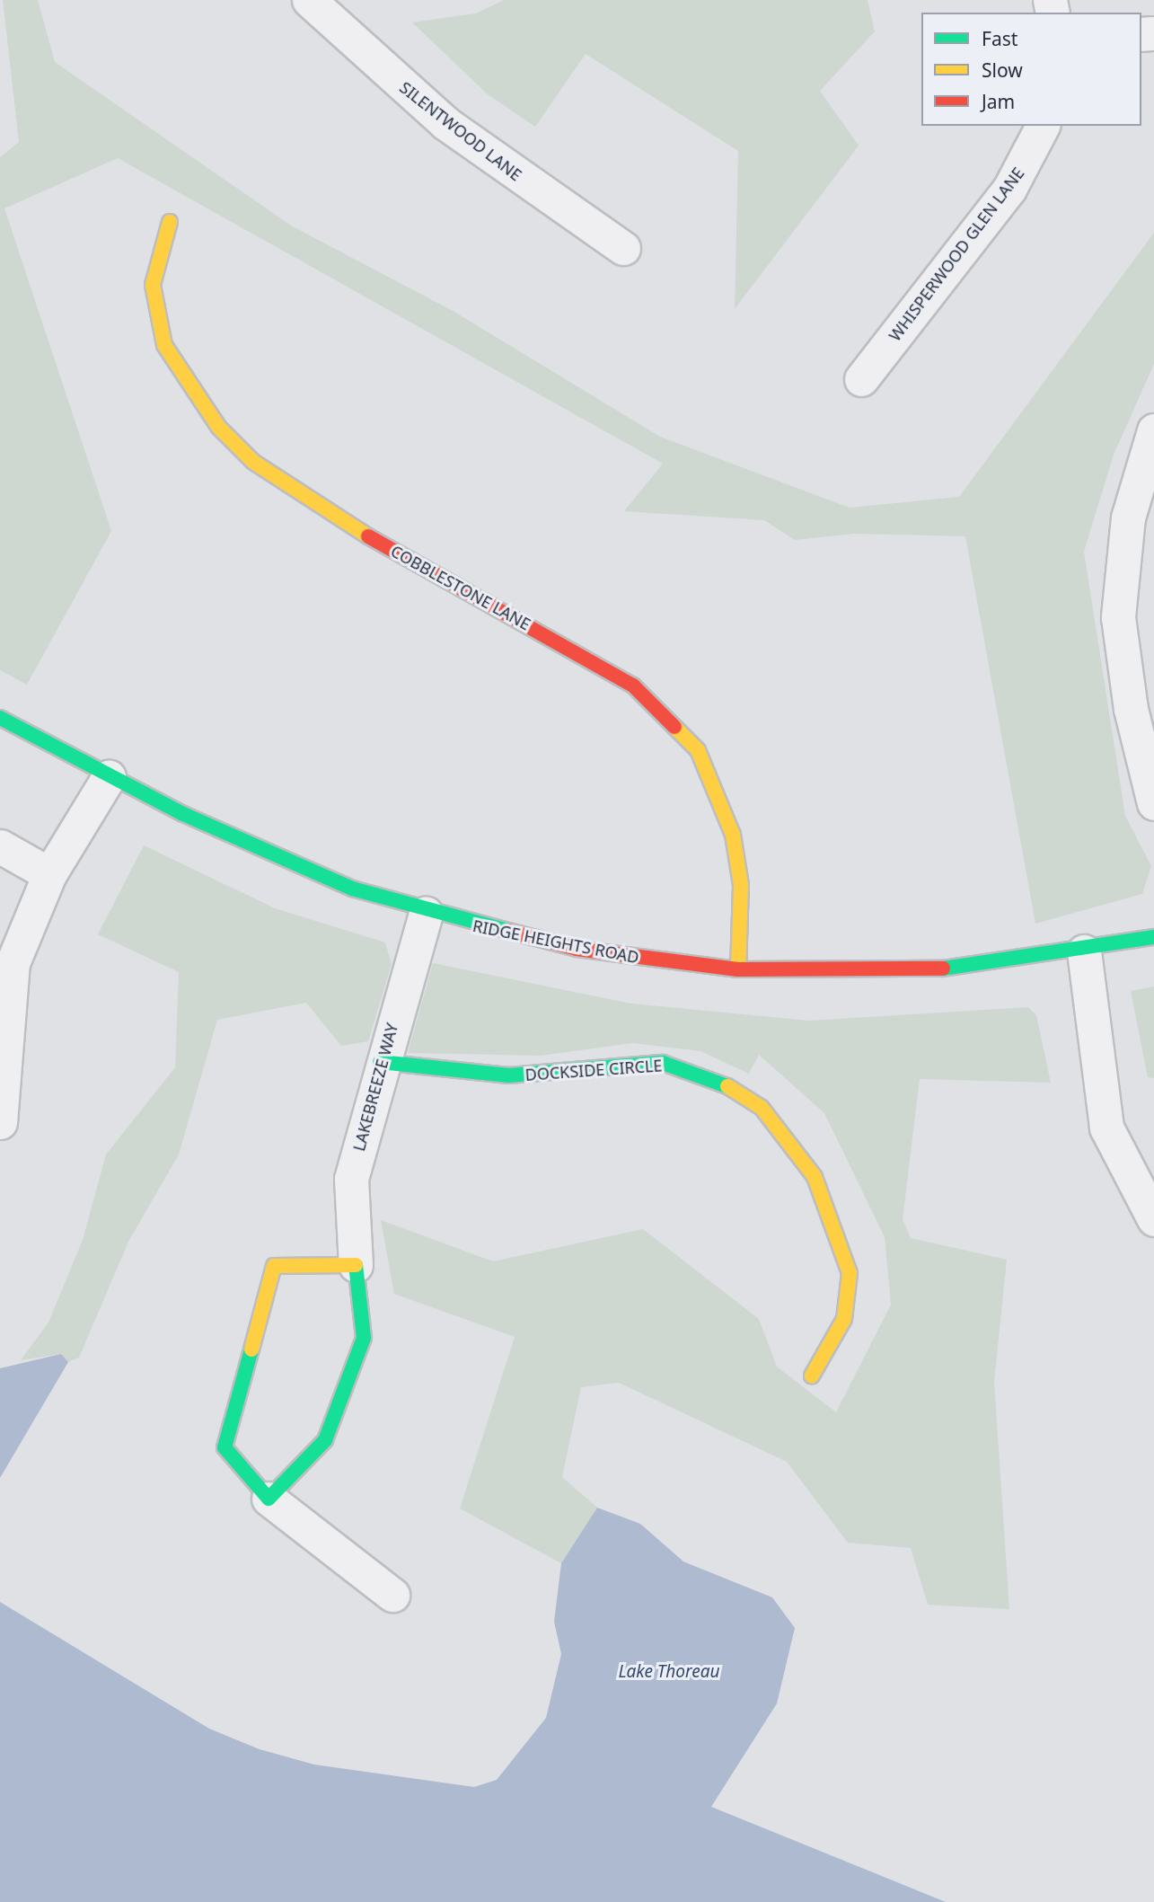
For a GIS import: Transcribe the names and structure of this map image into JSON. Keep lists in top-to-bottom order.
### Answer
{
  "streets": {
    "street": [
      "SILENTWOOD LANE",
      "WHISPERWOOD GLEN LANE",
      "COBBLESTONE LANE",
      "RIDGE HEIGHTS ROAD",
      "DOCKSIDE CIRCLE",
      "LAKEBREEZE WAY"
    ]
  },
  "crossings": [
    ["COBBLESTONE LANE", "RIDGE HEIGHTS ROAD"],
    ["RIDGE HEIGHTS ROAD", "LAKEBREEZE WAY"],
    ["DOCKSIDE CIRCLE", "LAKEBREEZE WAY"]
  ],
  "water": ["Lake Thoreau"],
  "legend": ["Fast", "Slow", "Jam"]
}
